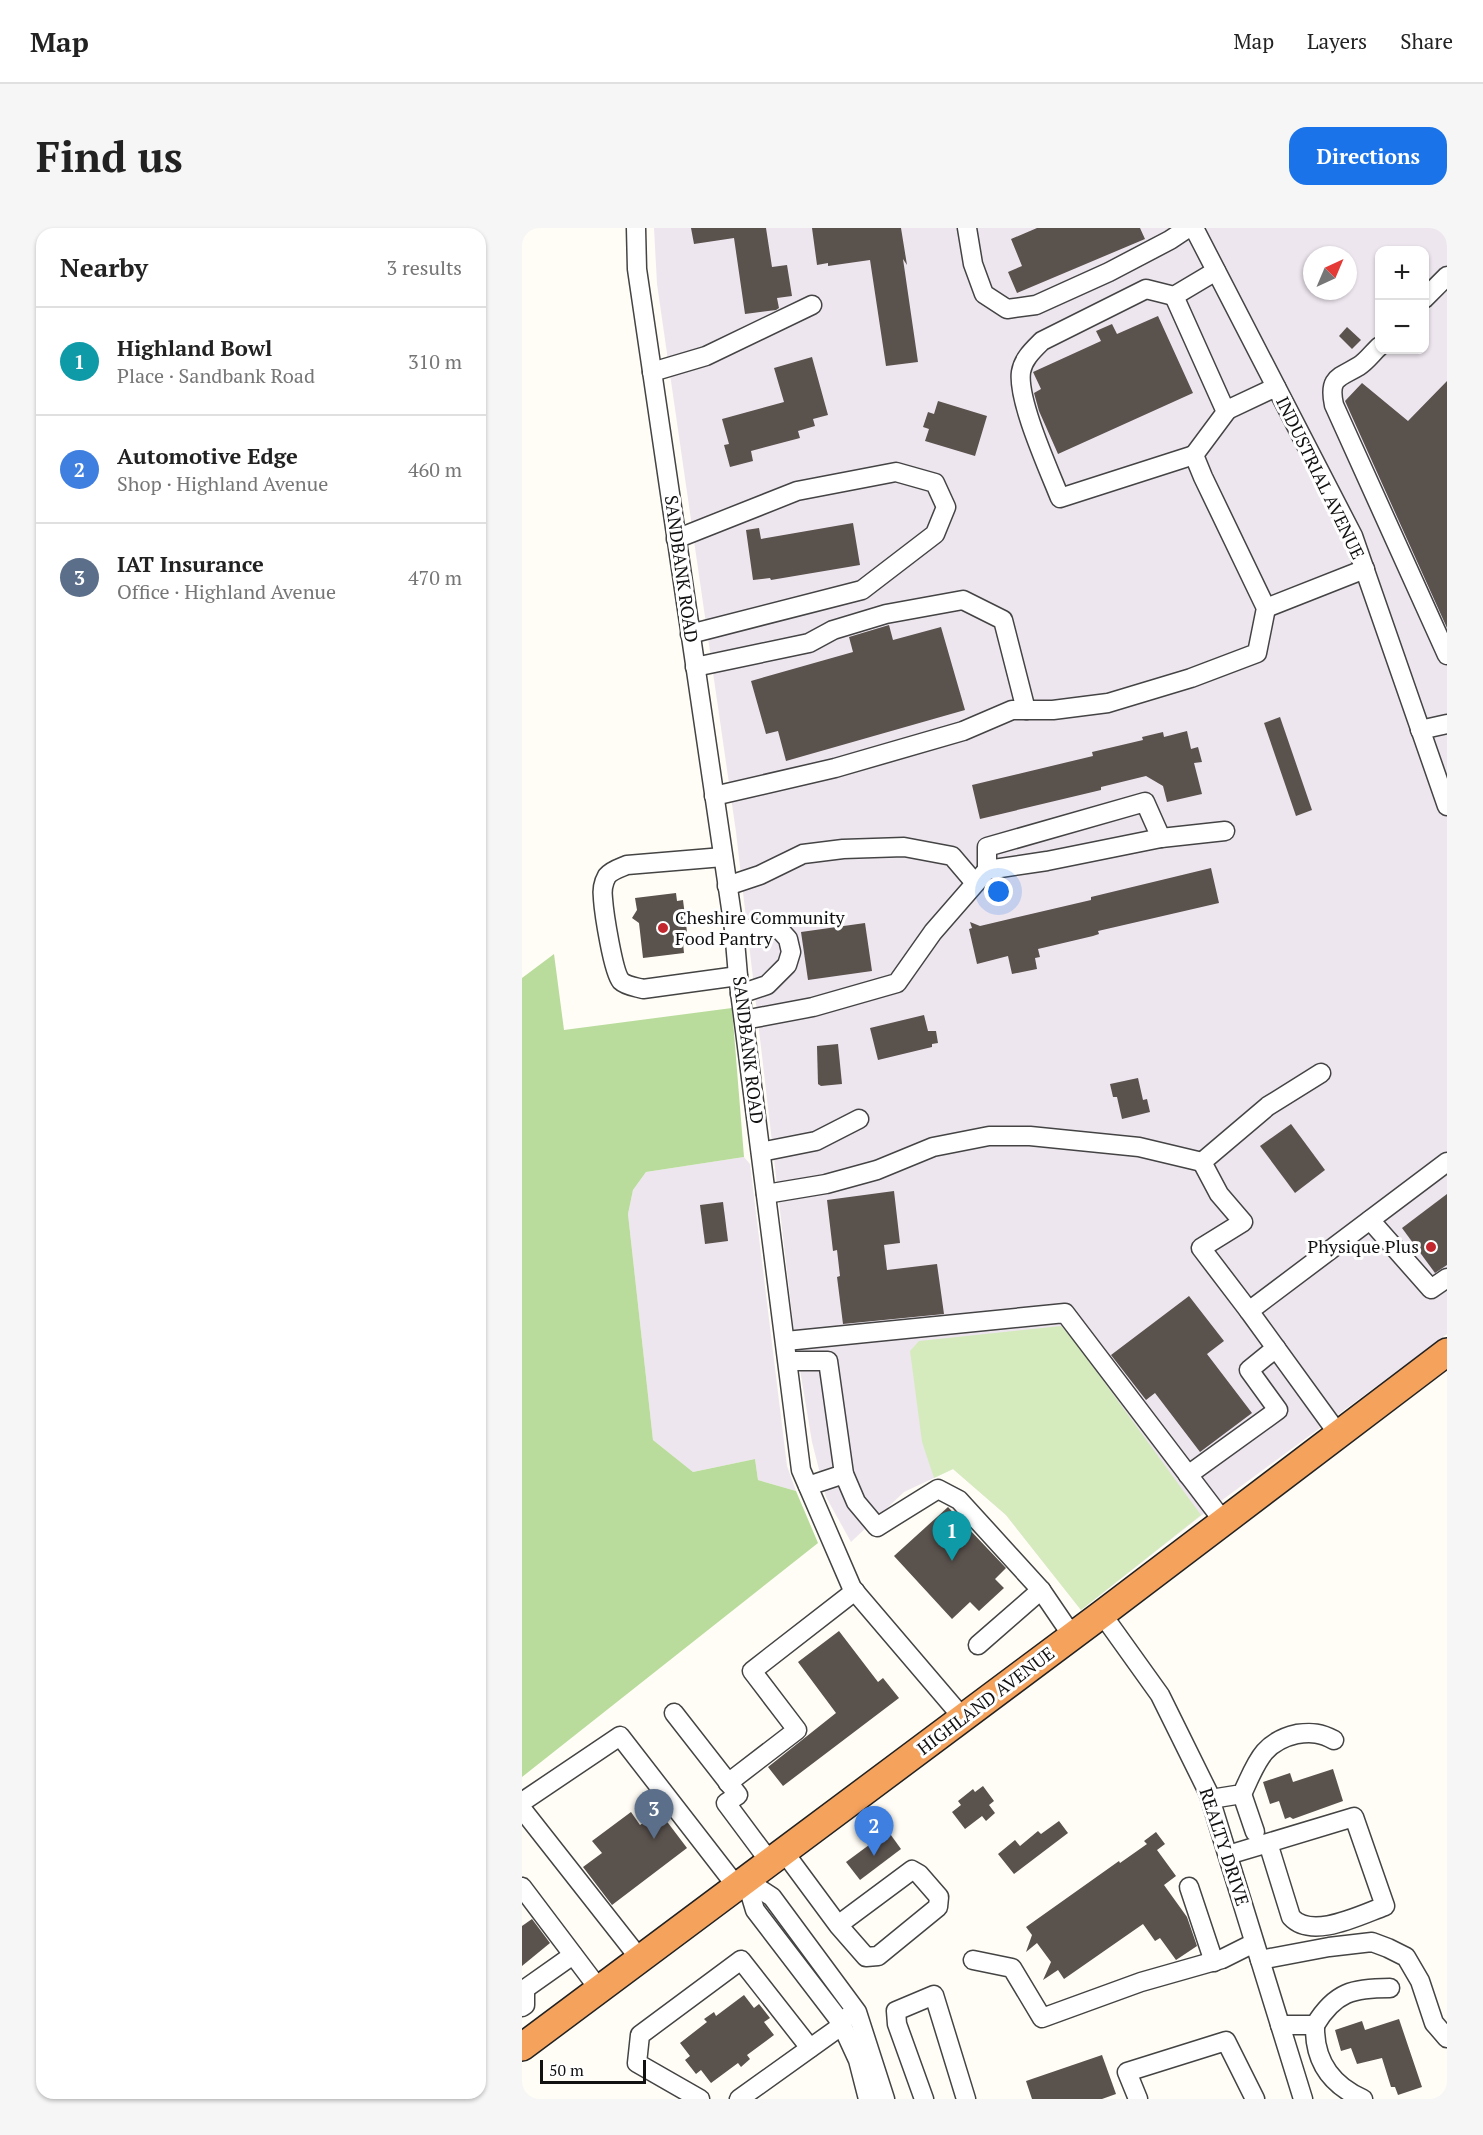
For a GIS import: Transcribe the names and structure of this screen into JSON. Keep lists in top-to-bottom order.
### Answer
{
  "streets": {
    "highway": ["HIGHLAND AVENUE"],
    "street": ["INDUSTRIAL AVENUE", "SANDBANK ROAD", "REALTY DRIVE"]
  },
  "crossings": [
    ["SANDBANK ROAD", "HIGHLAND AVENUE"],
    ["HIGHLAND AVENUE", "REALTY DRIVE"]
  ],
  "places": ["Cheshire Community Food Pantry", "Physique Plus"],
  "scale_bar": "50 m",
  "north": "top right",
  "page": {
    "header": "Map",
    "nav": ["Map", "Layers", "Share"],
    "buttons": "Directions",
    "title": "Find us",
    "heading": ["Nearby", "3 results"],
    "map_buttons": ["+", "−"],
    "list": [
      {
        "mark": "1",
        "name": "Highland Bowl",
        "note": "Place · Sandbank Road",
        "value": "310 m"
      },
      {
        "mark": "2",
        "name": "Automotive Edge",
        "note": "Shop · Highland Avenue",
        "value": "460 m"
      },
      {
        "mark": "3",
        "name": "IAT Insurance",
        "note": "Office · Highland Avenue",
        "value": "470 m"
      }
    ],
    "pins": ["1", "3", "2"],
    "scale": "50 m"
  }
}
